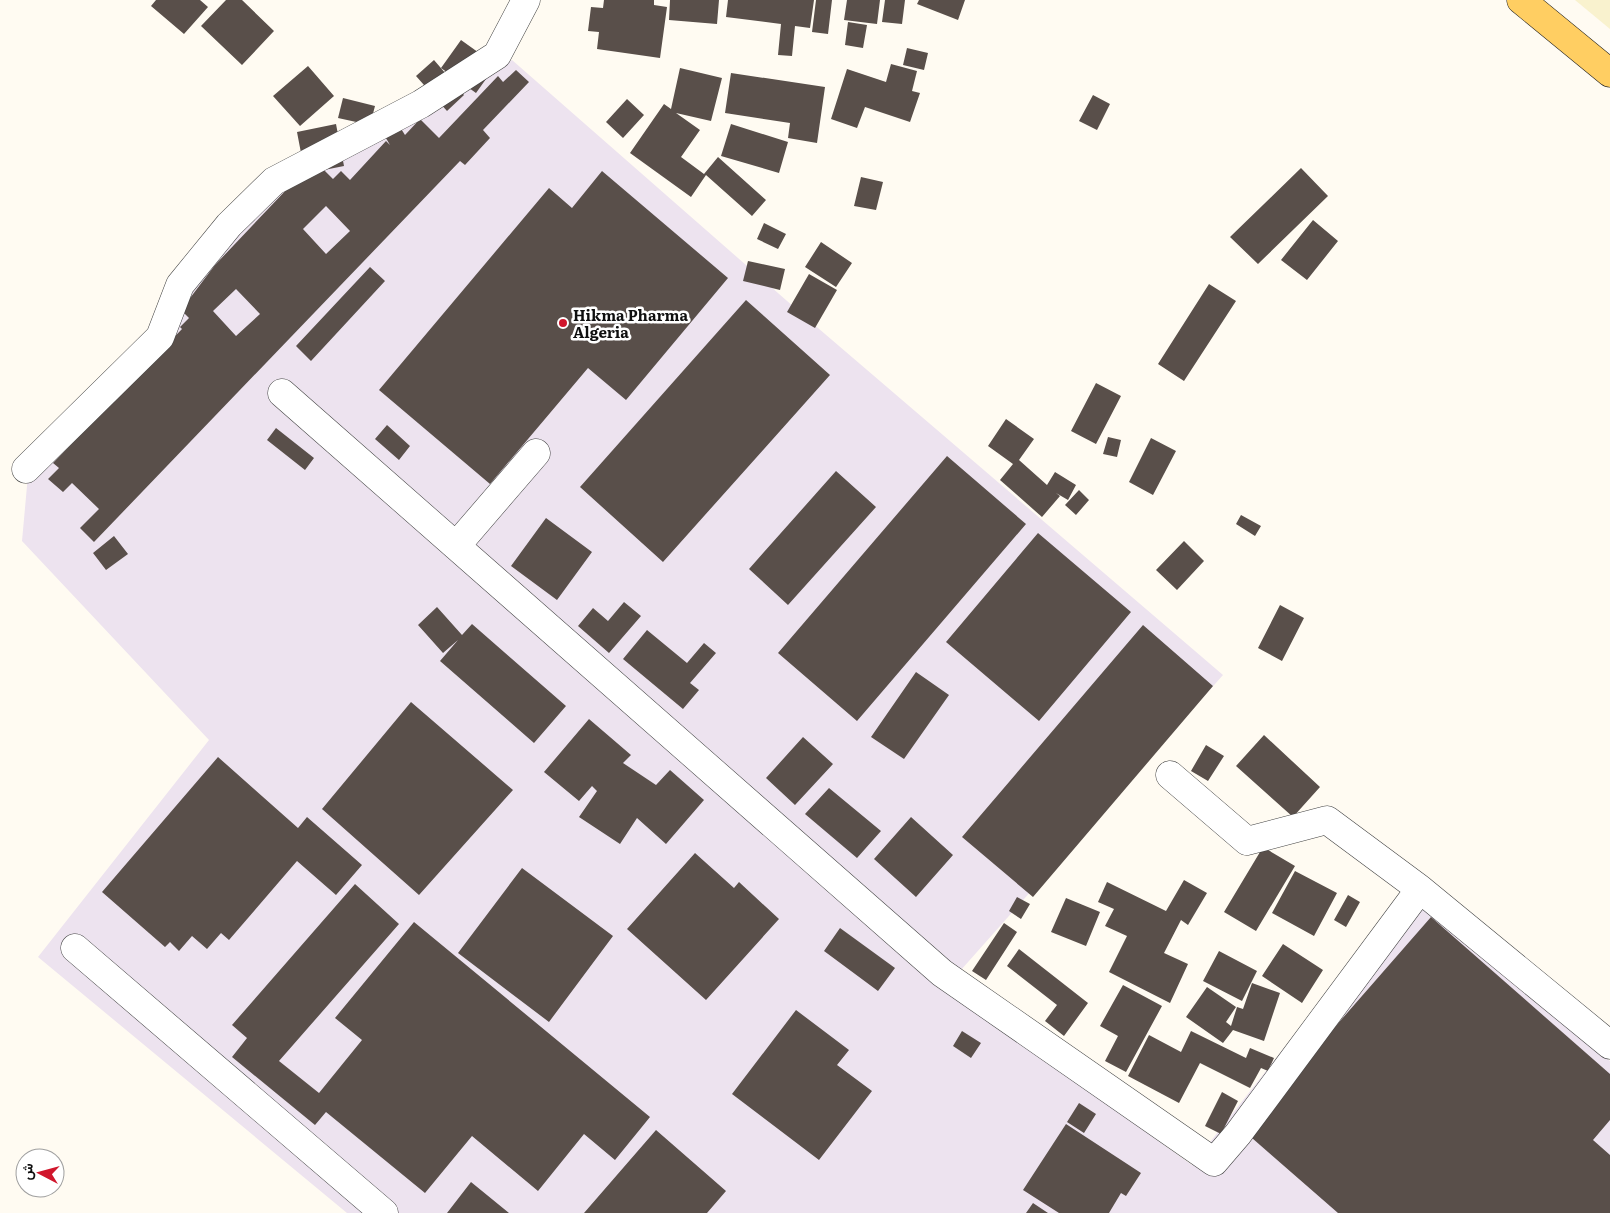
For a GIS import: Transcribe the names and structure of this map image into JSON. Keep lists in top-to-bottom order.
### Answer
{
  "places": ["Hikma Pharma Algeria"],
  "north": "left"
}
